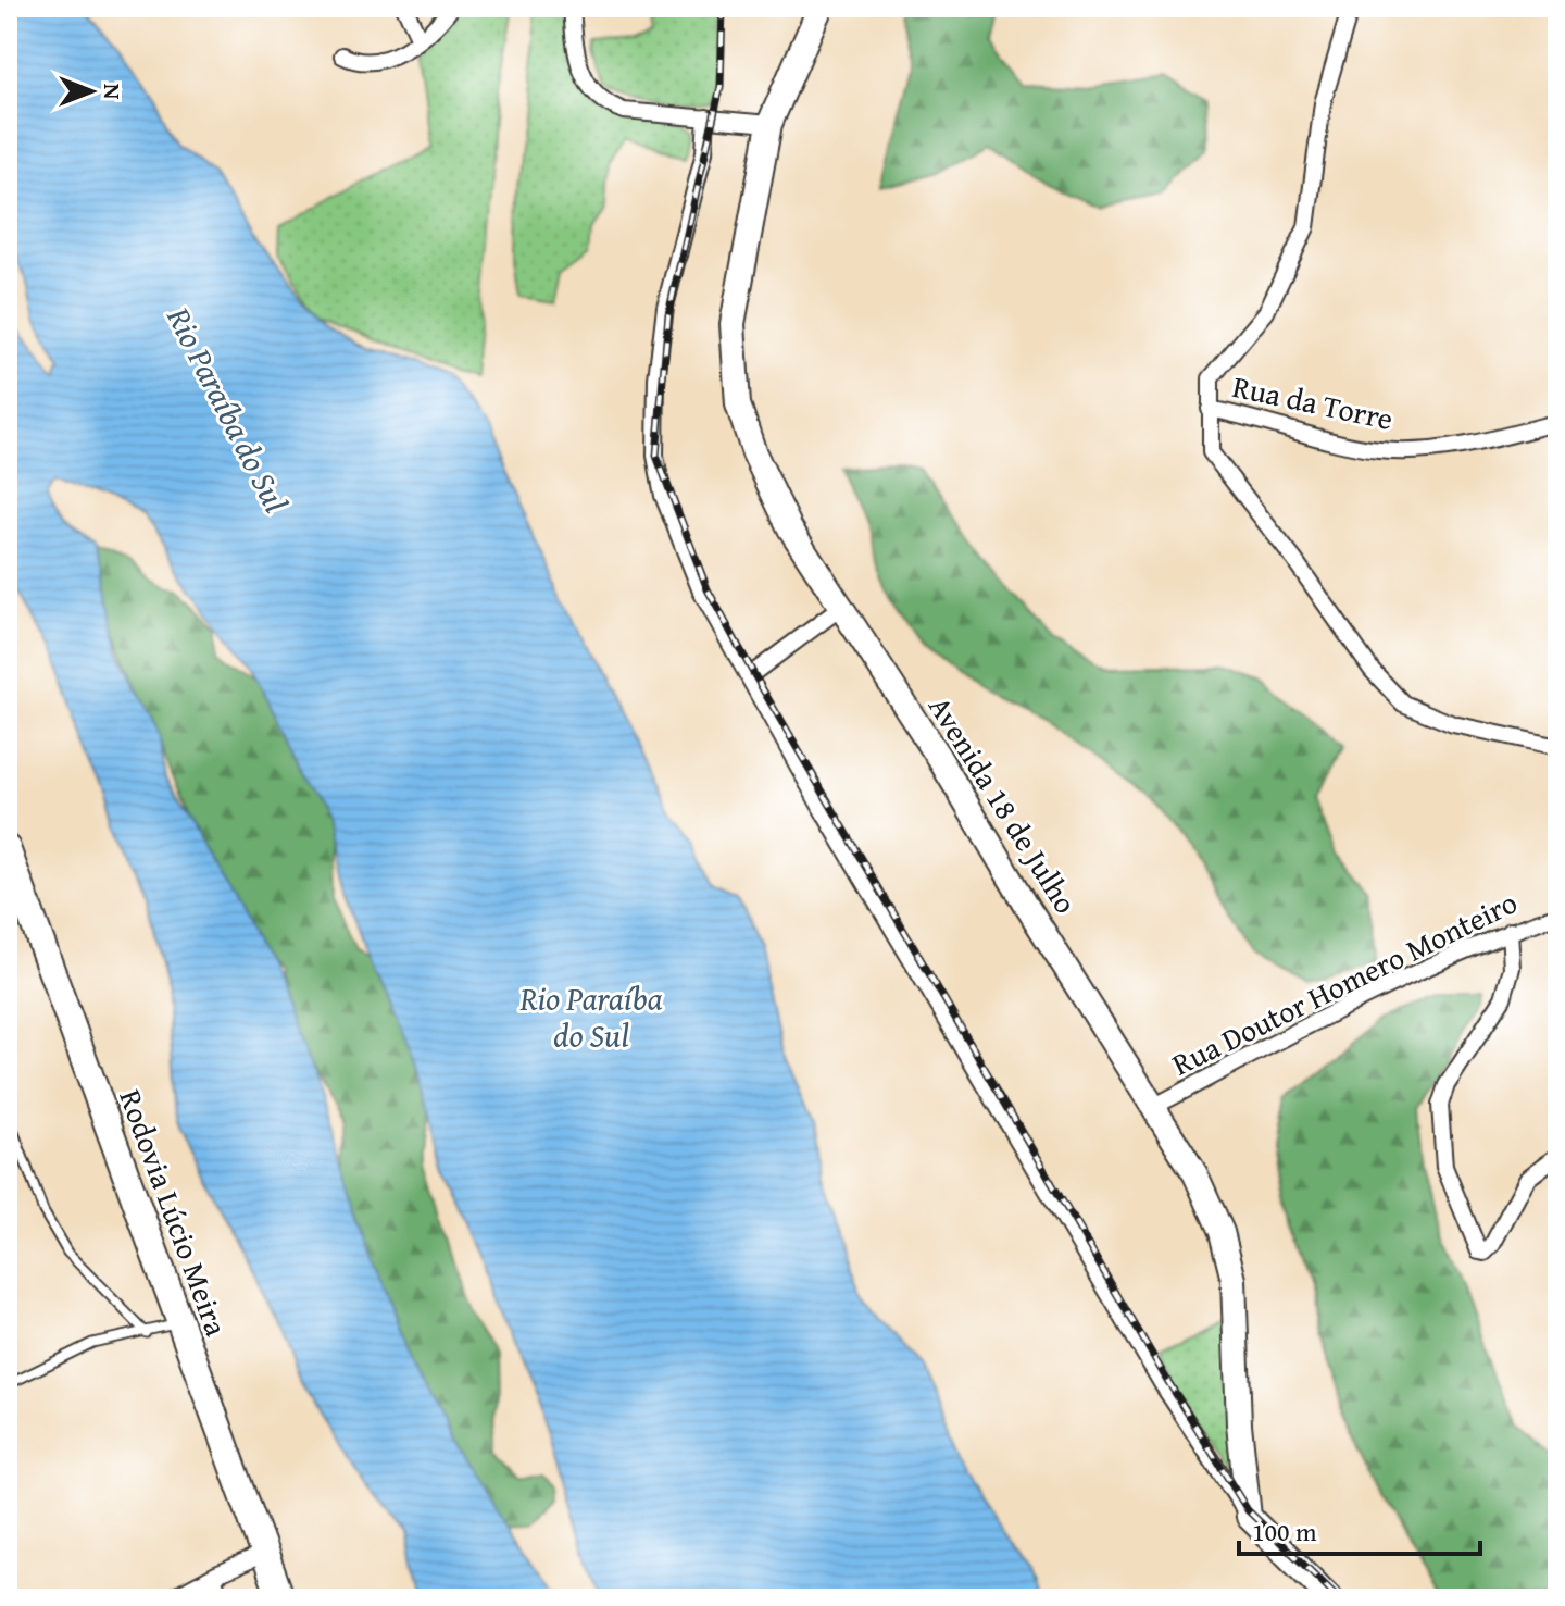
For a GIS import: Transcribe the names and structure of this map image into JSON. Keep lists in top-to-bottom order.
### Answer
{
  "streets": {
    "highway": ["Rodovia Lúcio Meira"],
    "main road": ["Avenida 18 de Julho"],
    "street": ["Rua da Torre", "Rua Doutor Homero Monteiro"]
  },
  "crossings": [
    ["Avenida 18 de Julho", "Rua Doutor Homero Monteiro"]
  ],
  "water": ["Rio Paraíba do Sul"],
  "scale_bar": "100 m",
  "north": "right"
}
